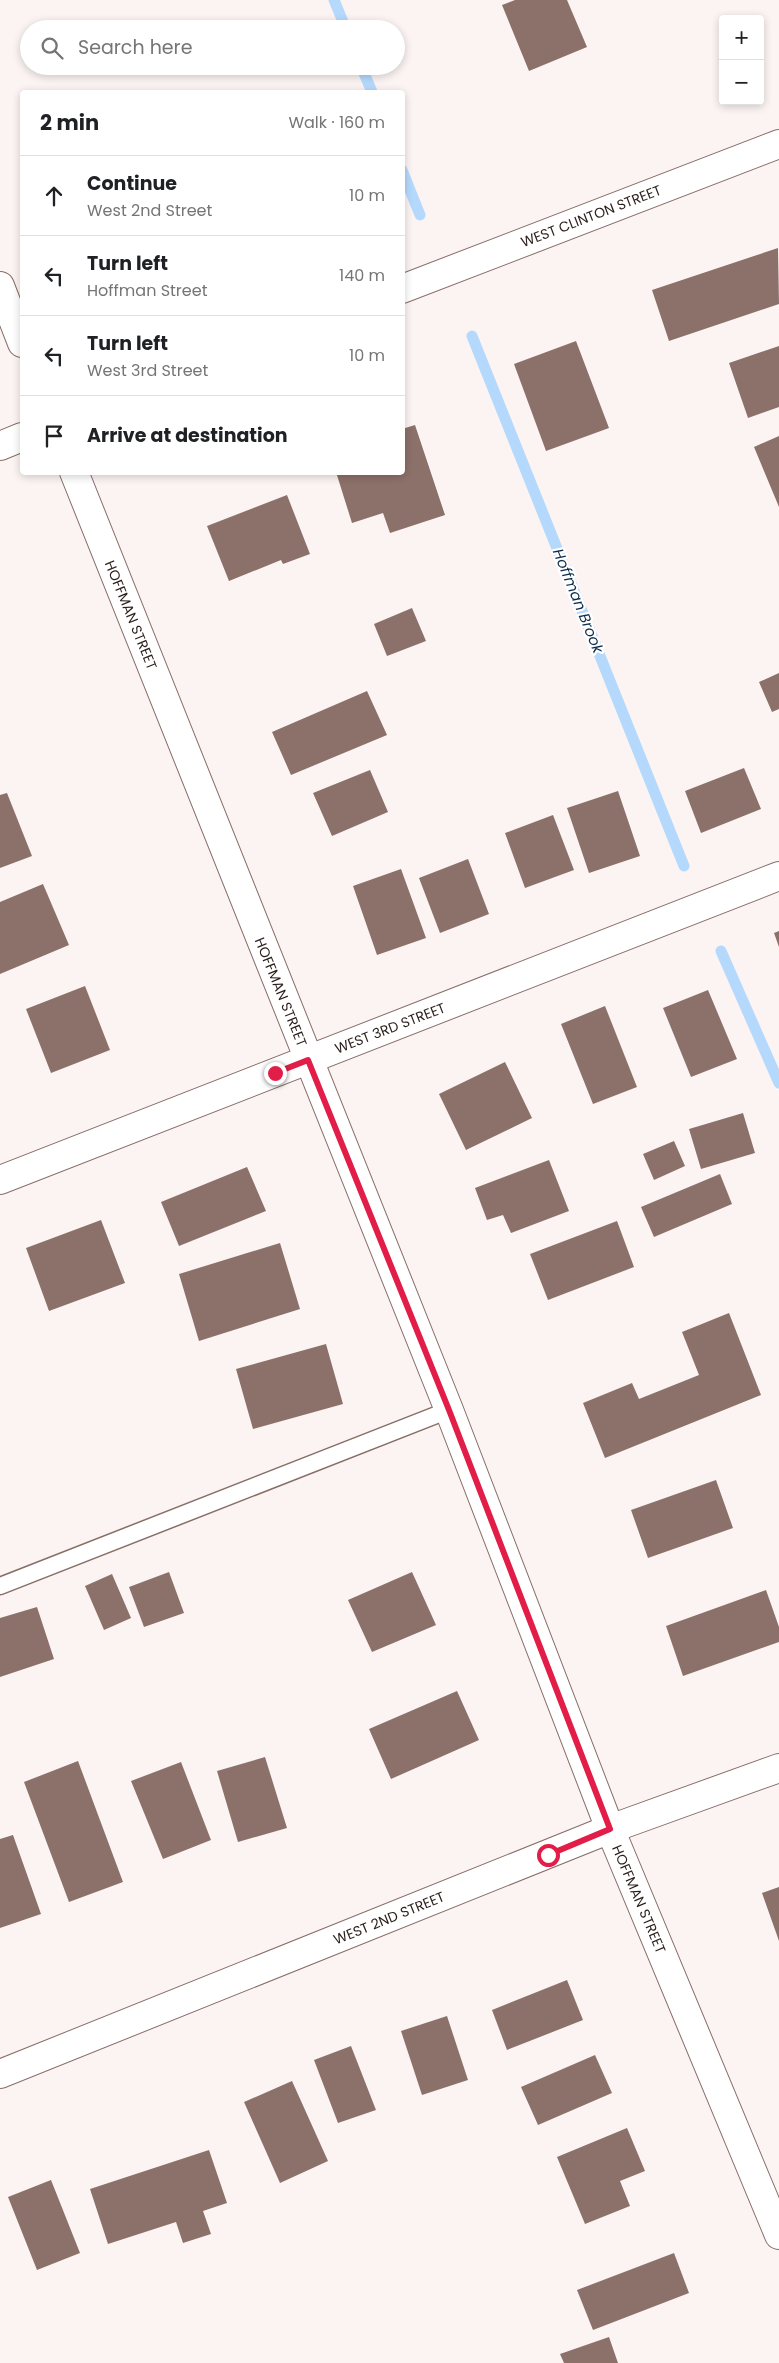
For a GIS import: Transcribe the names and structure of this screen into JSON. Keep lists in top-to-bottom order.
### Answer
{
  "streets": {
    "street": [
      "WEST CLINTON STREET",
      "HOFFMAN STREET",
      "WEST 3RD STREET",
      "WEST 2ND STREET"
    ]
  },
  "crossings": [
    ["HOFFMAN STREET", "WEST 3RD STREET"],
    ["HOFFMAN STREET", "WEST 2ND STREET"]
  ],
  "water": ["Hoffman Brook"],
  "page": {
    "map_buttons": ["+", "−"],
    "search": "Search here",
    "heading": ["2 min", "Walk · 160 m"],
    "list": [
      ["Continue", "West 2nd Street", "10 m"],
      ["Turn left", "Hoffman Street", "140 m"],
      ["Turn left", "West 3rd Street", "10 m"],
      "Arrive at destination"
    ]
  }
}
